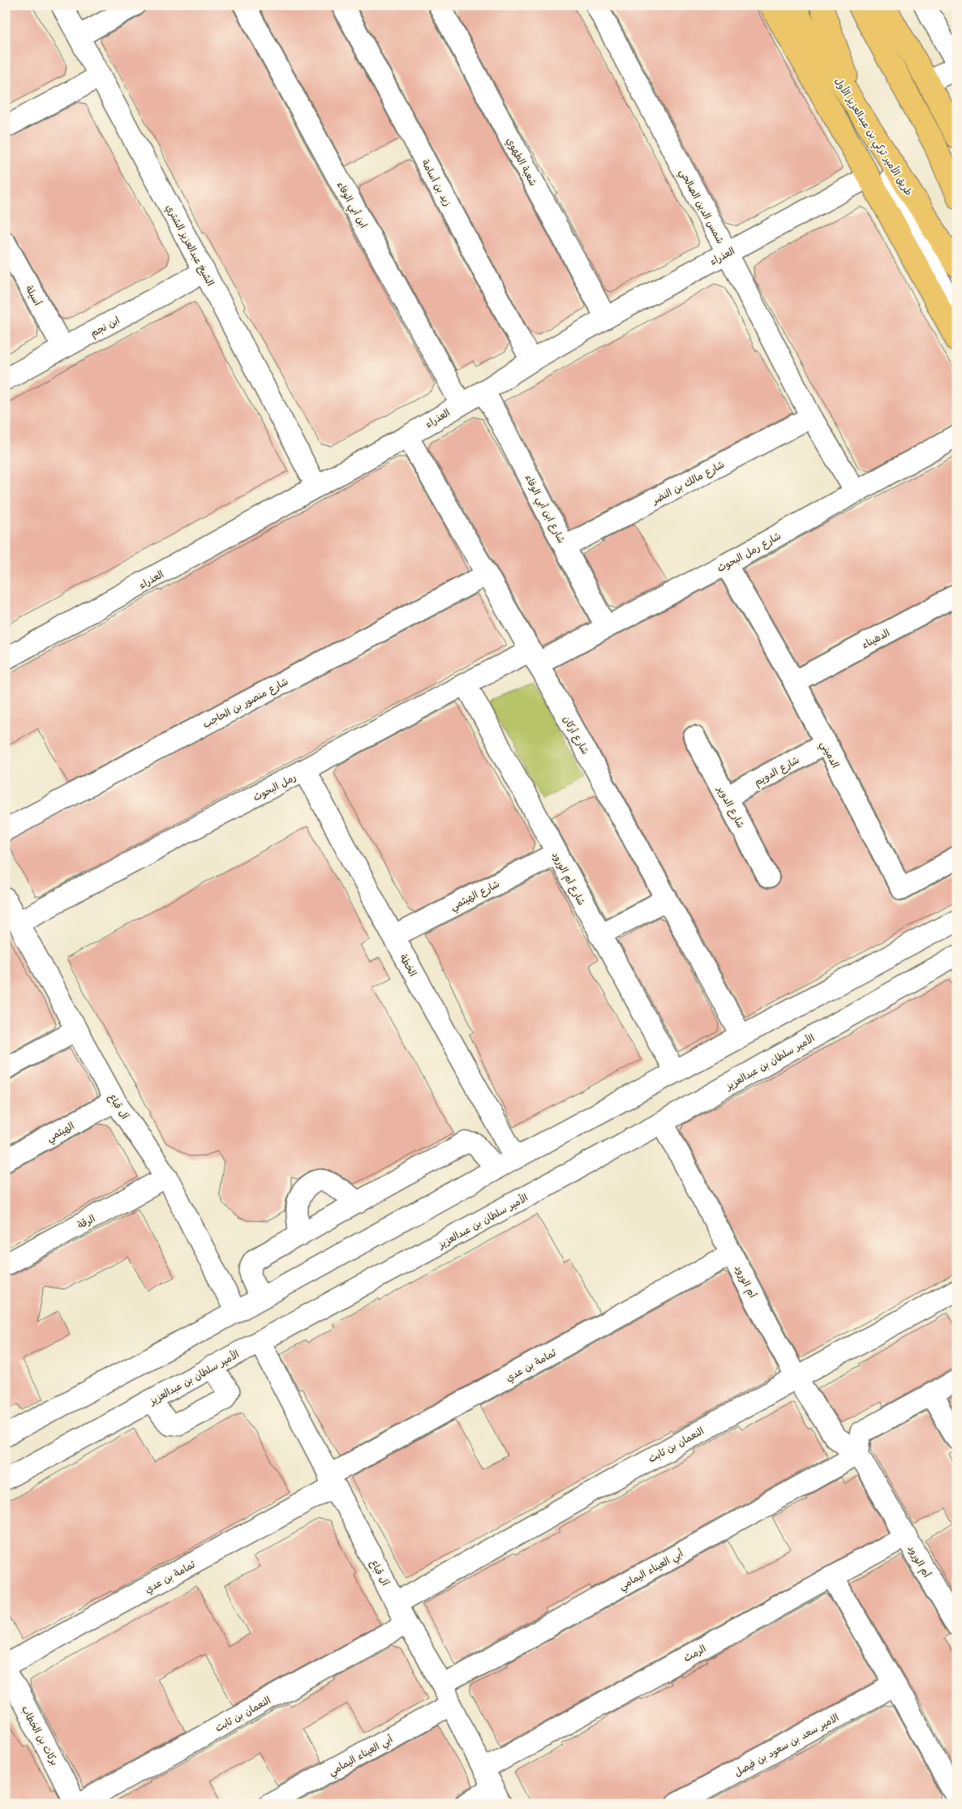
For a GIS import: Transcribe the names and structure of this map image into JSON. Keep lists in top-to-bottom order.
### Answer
{
  "streets": {
    "main road": ["طريق الأمير تركي بن عبدالعزيز الأول"],
    "street": [
      "شعبة الطهوي",
      "زيد بن أسامة",
      "ابن أبي الوفاء",
      "شمس الدين الصالحي",
      "الشيخ عبدالعزيز الشتري",
      "العذراء",
      "أسيلة",
      "ابن نجم",
      "شارع مالك بن النضر",
      "شارع ابن أبي الوفاء",
      "شارع رمل البحوث",
      "الدهيناء",
      "شارع منصور بن الحاجب",
      "شارع أركان",
      "الدميني",
      "شارع الدويم",
      "رمل البحوث",
      "شارع الدوير",
      "شارع أم الورود",
      "شارع الهيثمي",
      "الخطة",
      "الأمير سلطان بن عبدالعزيز",
      "آل قباع",
      "الهيثمي",
      "الرقة",
      "أم الورود",
      "ثمامة بن عدي",
      "النعمان بن ثابت",
      "أبي العيناء اليمامي",
      "الرمث",
      "بركات بن الخطاب",
      "الامير سعد بن سعود بن فيصل"
    ]
  },
  "crossings": [
    ["شعبة الطهوي", "العذراء"],
    ["زيد بن أسامة", "العذراء"],
    ["ابن أبي الوفاء", "العذراء"],
    ["شمس الدين الصالحي", "العذراء"],
    ["شمس الدين الصالحي", "شارع مالك بن النضر"],
    ["شمس الدين الصالحي", "شارع رمل البحوث"],
    ["الشيخ عبدالعزيز الشتري", "العذراء"],
    ["الشيخ عبدالعزيز الشتري", "ابن نجم"],
    ["العذراء", "شارع ابن أبي الوفاء"],
    ["العذراء", "شارع أركان"],
    ["أسيلة", "ابن نجم"],
    ["شارع مالك بن النضر", "شارع ابن أبي الوفاء"],
    ["شارع ابن أبي الوفاء", "شارع رمل البحوث"],
    ["شارع رمل البحوث", "شارع أركان"],
    ["شارع رمل البحوث", "الدميني"],
    ["شارع رمل البحوث", "رمل البحوث"],
    ["الدهيناء", "الدميني"],
    ["شارع منصور بن الحاجب", "شارع أركان"],
    ["شارع أركان", "رمل البحوث"],
    ["الدميني", "شارع الدويم"],
    ["شارع الدويم", "شارع الدوير"],
    ["رمل البحوث", "شارع أم الورود"],
    ["رمل البحوث", "الخطة"],
    ["رمل البحوث", "آل قباع"],
    ["شارع أم الورود", "شارع الهيثمي"],
    ["شارع الهيثمي", "الخطة"],
    ["الأمير سلطان بن عبدالعزيز", "آل قباع"],
    ["الأمير سلطان بن عبدالعزيز", "أم الورود"],
    ["آل قباع", "الهيثمي"],
    ["آل قباع", "الرقة"],
    ["آل قباع", "ثمامة بن عدي"],
    ["آل قباع", "النعمان بن ثابت"],
    ["آل قباع", "أبي العيناء اليمامي"],
    ["آل قباع", "الرمث"],
    ["أم الورود", "ثمامة بن عدي"],
    ["أم الورود", "النعمان بن ثابت"],
    ["أم الورود", "أبي العيناء اليمامي"],
    ["أم الورود", "الرمث"],
    ["ثمامة بن عدي", "بركات بن الخطاب"],
    ["النعمان بن ثابت", "بركات بن الخطاب"]
  ]
}
